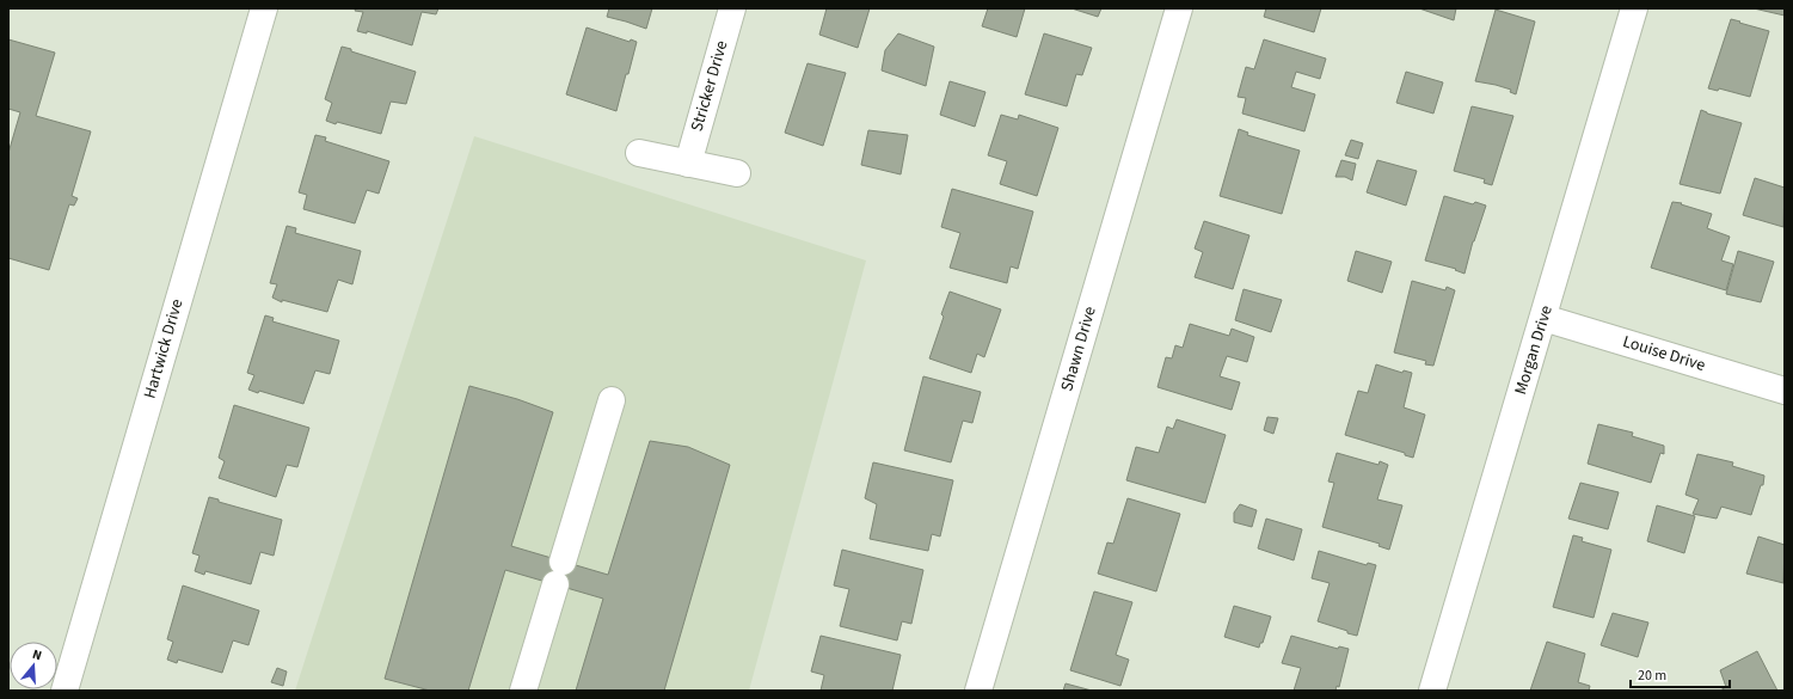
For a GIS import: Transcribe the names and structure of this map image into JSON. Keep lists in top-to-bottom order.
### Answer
{
  "streets": {
    "street": [
      "Stricker Drive",
      "Hartwick Drive",
      "Shawn Drive",
      "Morgan Drive",
      "Louise Drive"
    ]
  },
  "crossings": [
    ["Morgan Drive", "Louise Drive"]
  ],
  "scale_bar": "20 m",
  "north": "top"
}
